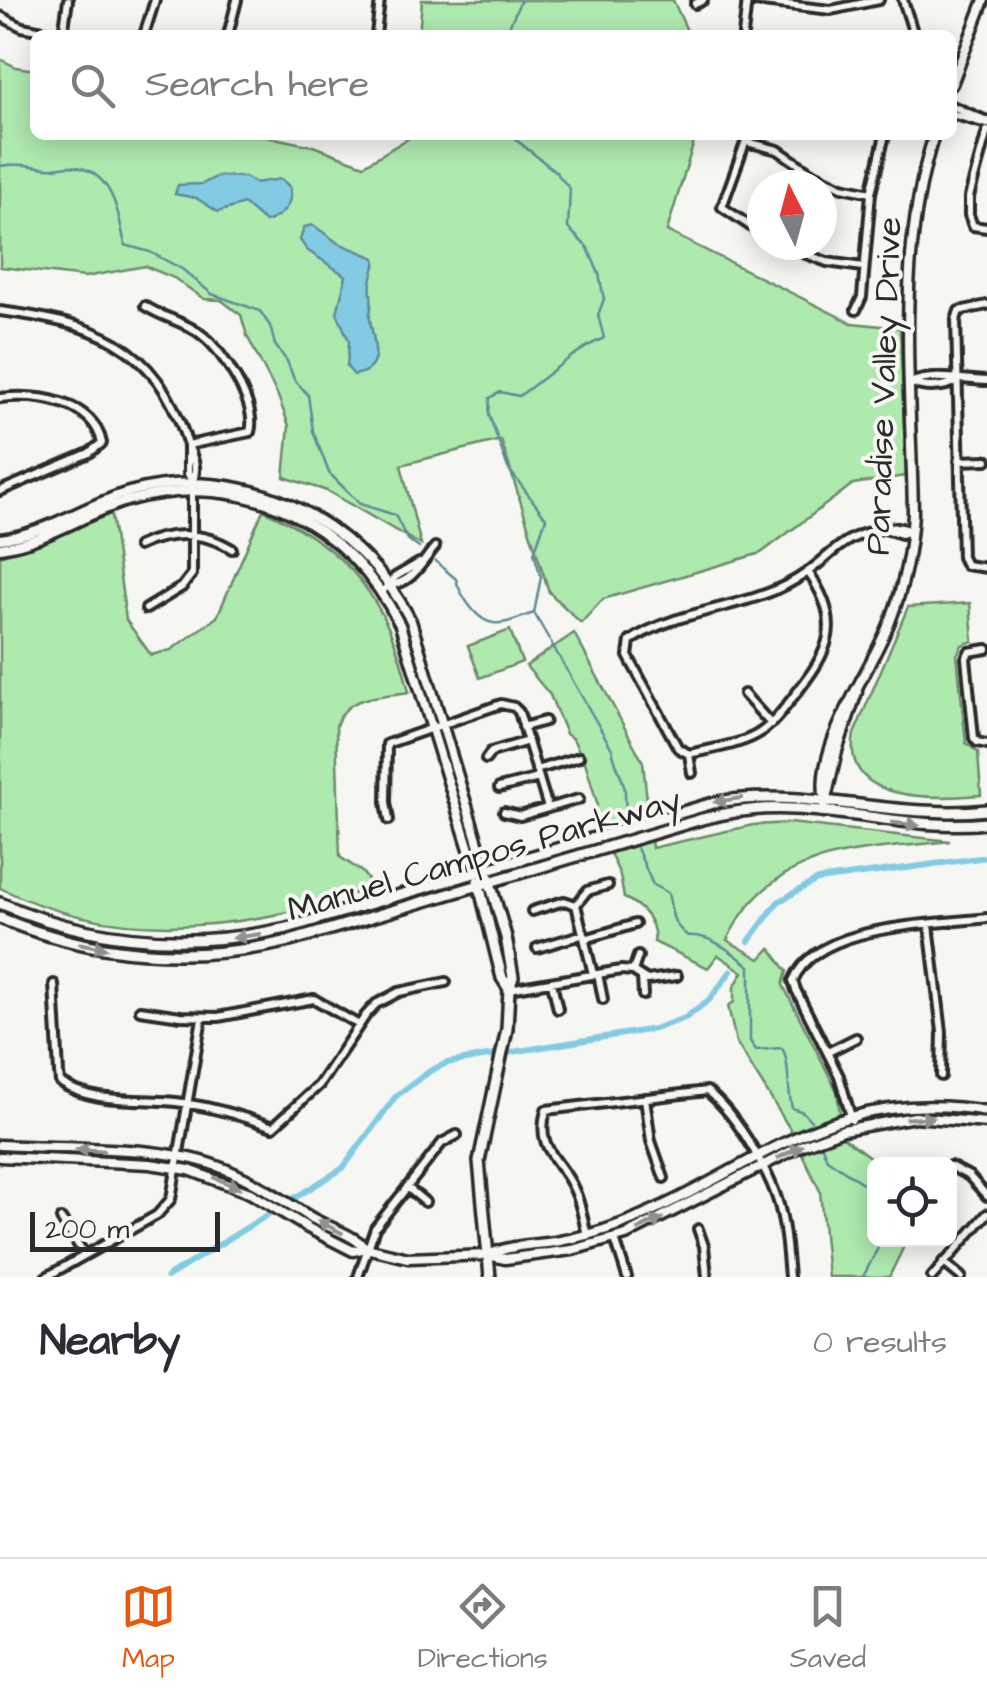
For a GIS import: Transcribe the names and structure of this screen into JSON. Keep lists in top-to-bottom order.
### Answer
{
  "streets": {
    "main road": ["Manuel Campos Parkway"],
    "street": ["Paradise Valley Drive"]
  },
  "crossings": [
    ["Paradise Valley Drive", "Manuel Campos Parkway"]
  ],
  "scale_bar": "200 m",
  "north": "top",
  "page": {
    "search": "Search here",
    "scale": "200 m",
    "heading": ["Nearby", "0 results"],
    "nav": ["Map", "Directions", "Saved"]
  }
}
